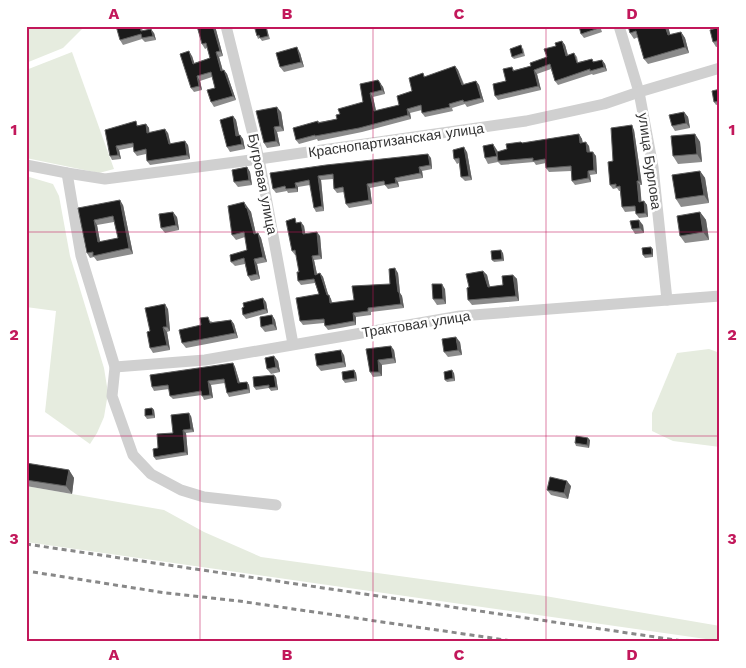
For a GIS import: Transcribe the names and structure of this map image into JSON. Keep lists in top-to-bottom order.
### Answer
{
  "streets": {
    "street": [
      "Краснопартизанская улица",
      "улица Бурлова",
      "Бугровая улица",
      "Трактовая улица"
    ]
  },
  "crossings": [
    ["Краснопартизанская улица", "улица Бурлова"],
    ["Краснопартизанская улица", "Бугровая улица"],
    ["улица Бурлова", "Трактовая улица"],
    ["Бугровая улица", "Трактовая улица"]
  ],
  "grid": {
    "columns": [
      "A",
      "B",
      "C",
      "D"
    ],
    "rows": ["1", "2", "3"]
  }
}
